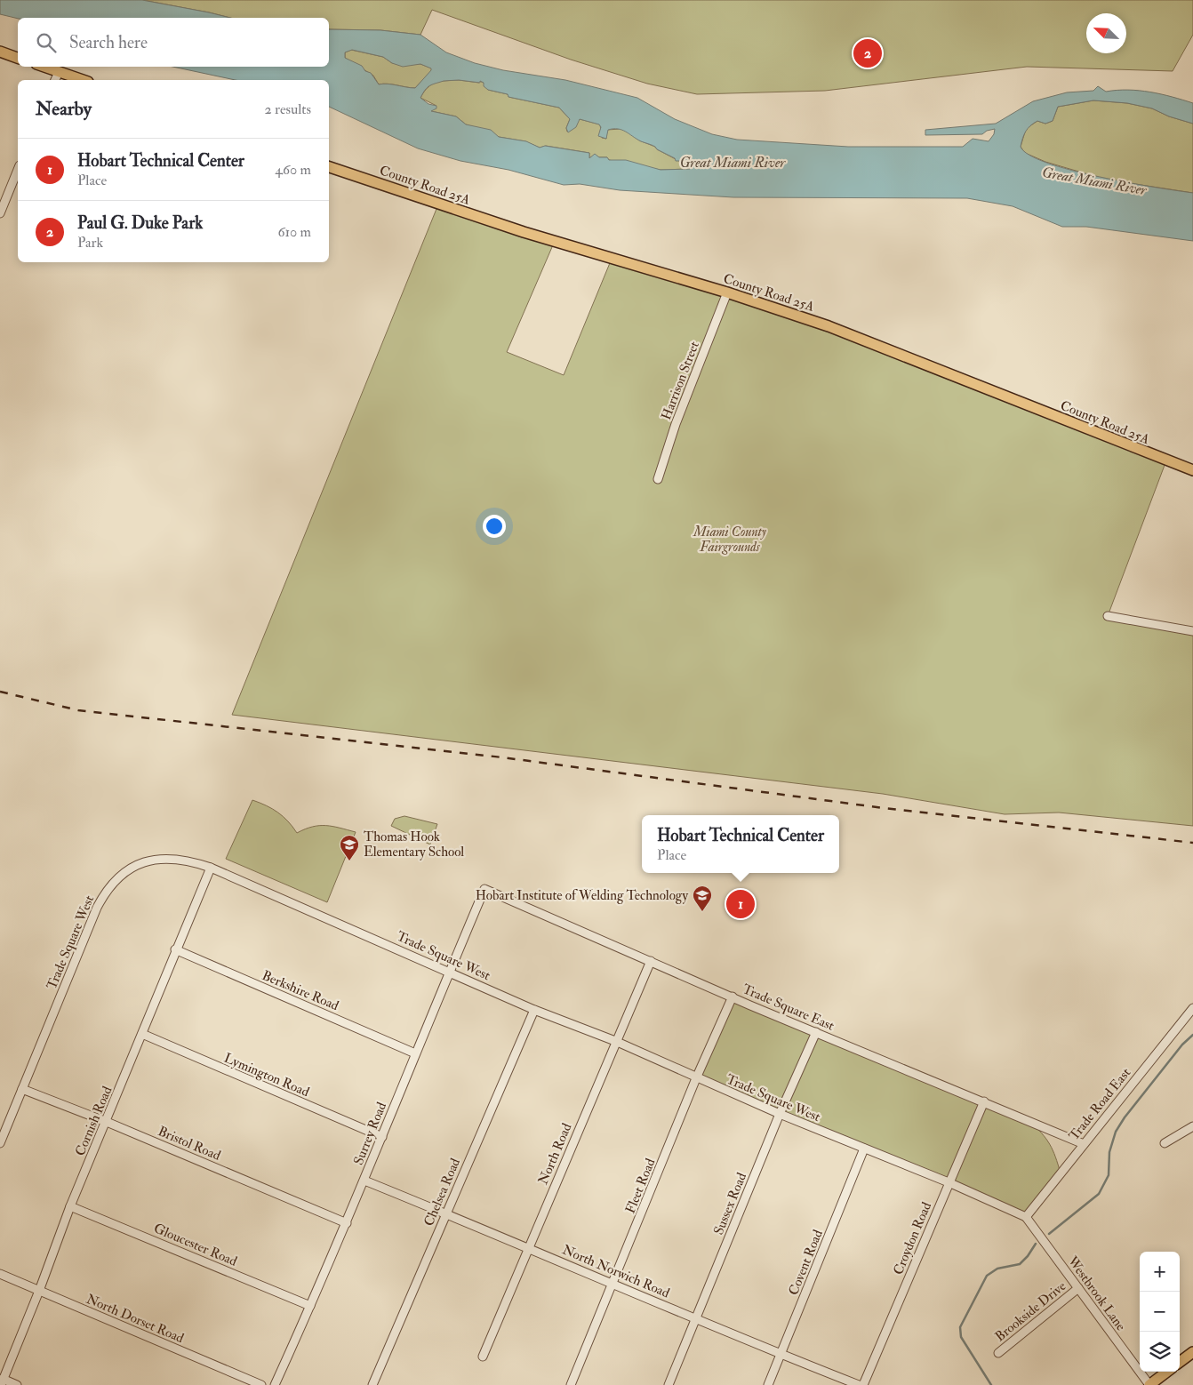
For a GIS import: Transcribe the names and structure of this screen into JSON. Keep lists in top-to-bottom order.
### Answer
{
  "streets": {
    "main road": ["County Road 25A"],
    "street": [
      "Harrison Street",
      "Trade Square West",
      "Berkshire Road",
      "Trade Square East",
      "Lymington Road",
      "Trade Road East",
      "Cornish Road",
      "Surrey Road",
      "Bristol Road",
      "North Road",
      "Fleet Road",
      "Chelsea Road",
      "Sussex Road",
      "Croydon Road",
      "Gloucester Road",
      "Covent Road",
      "North Norwich Road",
      "Westbrook Lane",
      "Brookside Drive",
      "North Dorset Road"
    ]
  },
  "crossings": [
    ["County Road 25A", "Harrison Street"],
    ["Trade Square West", "Trade Road East"],
    ["Trade Square West", "Cornish Road"],
    ["Trade Square West", "Surrey Road"],
    ["Trade Square West", "Bristol Road"],
    ["Trade Square West", "North Road"],
    ["Trade Square West", "Fleet Road"],
    ["Trade Square West", "Chelsea Road"],
    ["Trade Square West", "Sussex Road"],
    ["Trade Square West", "Croydon Road"],
    ["Trade Square West", "Covent Road"],
    ["Trade Square West", "Westbrook Lane"],
    ["Berkshire Road", "Cornish Road"],
    ["Berkshire Road", "Surrey Road"],
    ["Trade Square East", "Trade Road East"],
    ["Trade Square East", "Surrey Road"],
    ["Trade Square East", "North Road"],
    ["Trade Square East", "Fleet Road"],
    ["Trade Square East", "Sussex Road"],
    ["Trade Square East", "Croydon Road"],
    ["Lymington Road", "Cornish Road"],
    ["Lymington Road", "Surrey Road"],
    ["Trade Road East", "Westbrook Lane"],
    ["Cornish Road", "Bristol Road"],
    ["Cornish Road", "Gloucester Road"],
    ["Cornish Road", "North Dorset Road"],
    ["Surrey Road", "Bristol Road"],
    ["Surrey Road", "Gloucester Road"],
    ["Surrey Road", "North Norwich Road"],
    ["North Road", "North Norwich Road"],
    ["Fleet Road", "North Norwich Road"],
    ["Chelsea Road", "North Norwich Road"],
    ["Sussex Road", "North Norwich Road"],
    ["Covent Road", "North Norwich Road"],
    ["Westbrook Lane", "Brookside Drive"]
  ],
  "water": ["Great Miami River"],
  "parks": ["Miami County Fairgrounds"],
  "places": {
    "school or university": ["Thomas Hook Elementary School", "Hobart Institute of Welding Technology"]
  },
  "north": "top left",
  "page": {
    "search": "Search here",
    "pins": ["2", "1"],
    "heading": ["Nearby", "2 results"],
    "list": [
      {
        "mark": "1",
        "name": "Hobart Technical Center",
        "note": "Place",
        "value": "460 m"
      },
      {
        "mark": "2",
        "name": "Paul G. Duke Park",
        "note": "Park",
        "value": "610 m"
      }
    ],
    "popup": ["Hobart Technical Center", "Place"],
    "map_buttons": ["+", "−"]
  }
}
